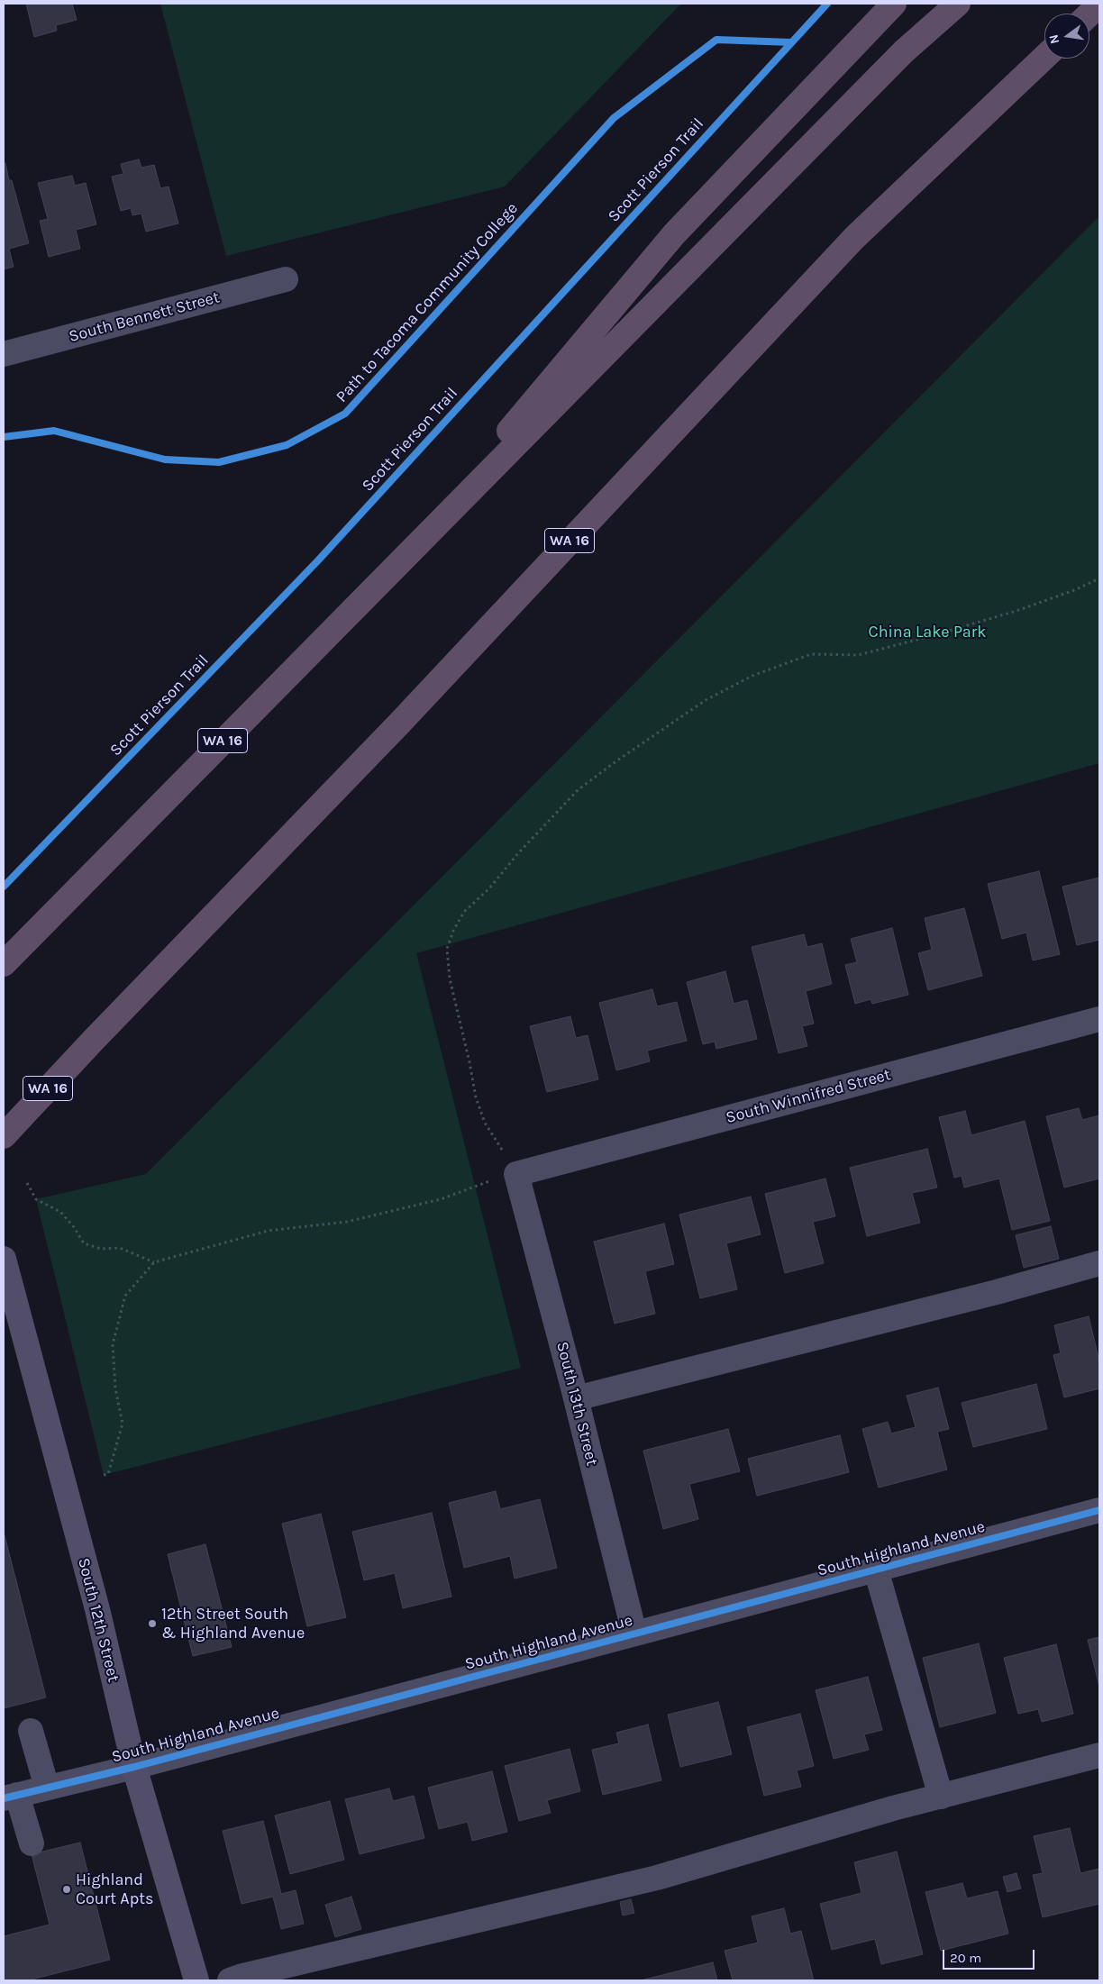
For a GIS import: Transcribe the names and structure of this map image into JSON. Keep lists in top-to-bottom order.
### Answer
{
  "streets": {
    "highway": ["WA 16"],
    "main road": ["South 12th Street"],
    "street": [
      "South Bennett Street",
      "South Winnifred Street",
      "South 13th Street",
      "South Highland Avenue"
    ],
    "cycle path": ["Scott Pierson Trail", "Path to Tacoma Community College"]
  },
  "crossings": [
    ["South Winnifred Street", "South 13th Street"],
    ["South 13th Street", "South Highland Avenue"],
    ["South Highland Avenue", "South 12th Street"]
  ],
  "parks": ["China Lake Park"],
  "places": ["12th Street South & Highland Avenue", "Highland Court Apts"],
  "scale_bar": "20 m",
  "north": "left"
}
